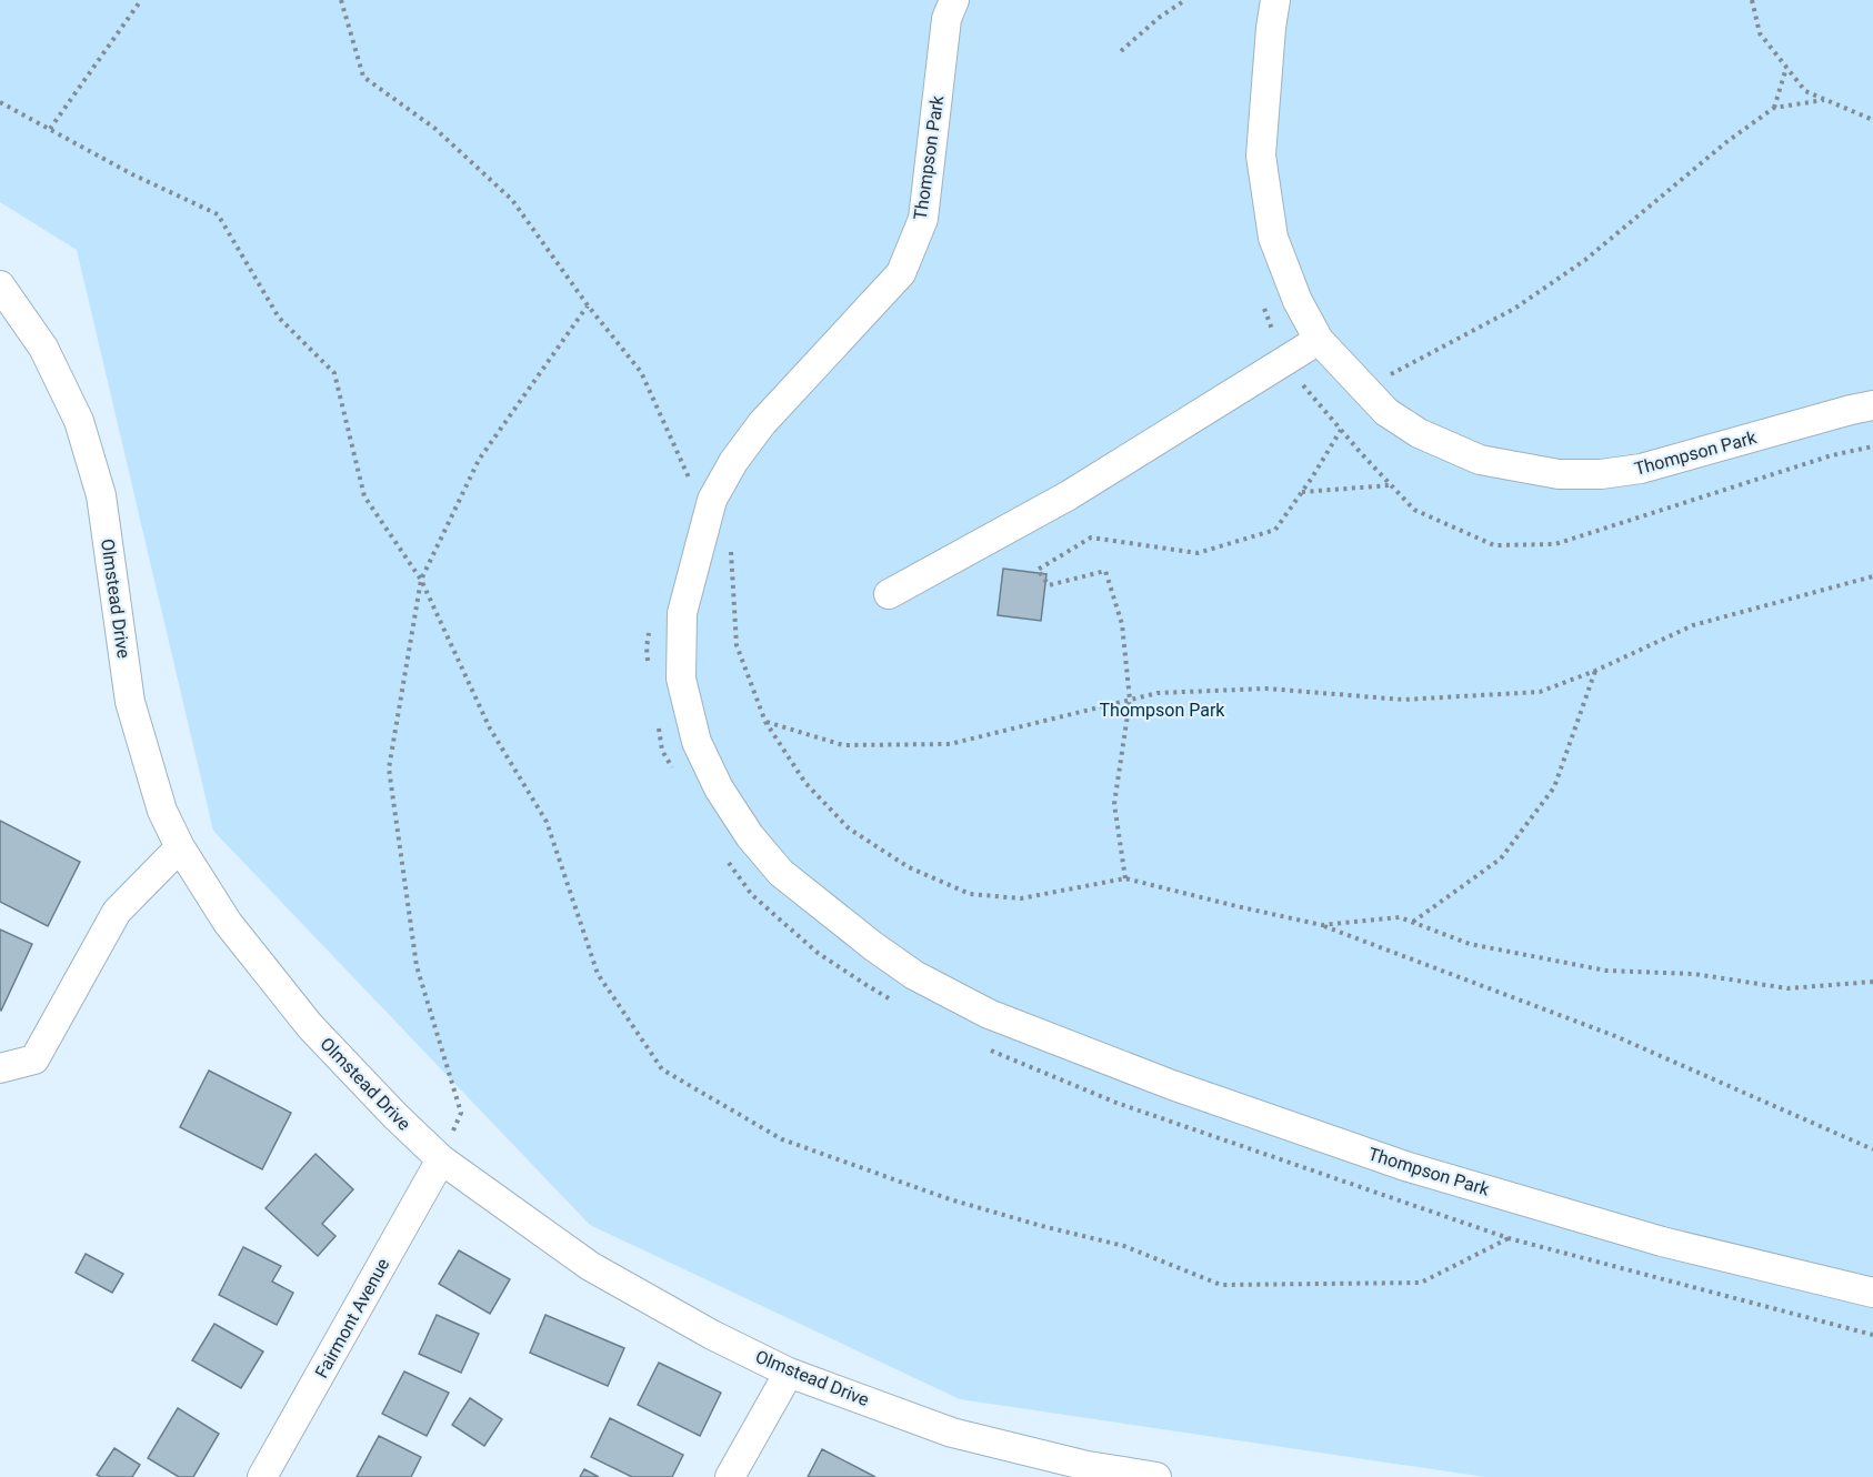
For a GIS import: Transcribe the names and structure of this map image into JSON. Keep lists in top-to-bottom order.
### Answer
{
  "streets": {
    "street": ["Thompson Park", "Olmstead Drive", "Fairmont Avenue"]
  },
  "crossings": [
    ["Olmstead Drive", "Fairmont Avenue"]
  ],
  "parks": ["Thompson Park"]
}
